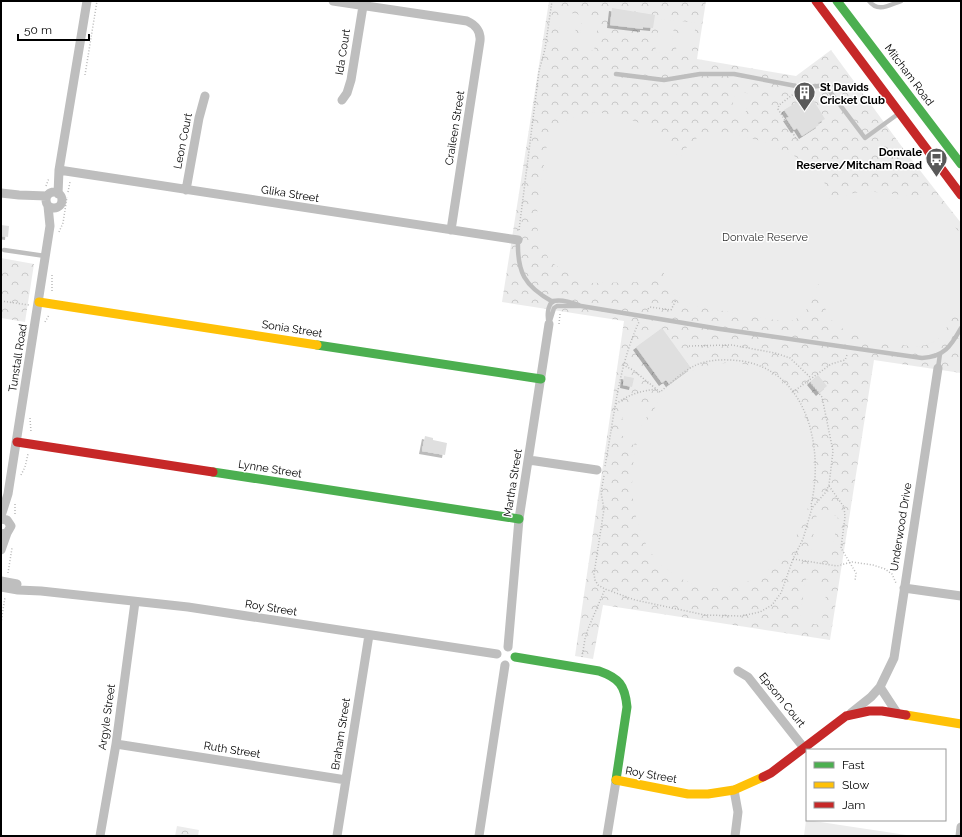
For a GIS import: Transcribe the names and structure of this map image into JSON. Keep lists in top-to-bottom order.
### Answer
{
  "streets": {
    "street": [
      "Ida Court",
      "Mitcham Road",
      "Craileen Street",
      "Leon Court",
      "Glika Street",
      "Sonia Street",
      "Tunstall Road",
      "Lynne Street",
      "Martha Street",
      "Underwood Drive",
      "Roy Street",
      "Epsom Court",
      "Argyle Street",
      "Braham Street",
      "Ruth Street"
    ]
  },
  "crossings": [
    ["Ida Court", "Craileen Street"],
    ["Craileen Street", "Glika Street"],
    ["Leon Court", "Glika Street"],
    ["Glika Street", "Tunstall Road"],
    ["Sonia Street", "Tunstall Road"],
    ["Sonia Street", "Martha Street"],
    ["Tunstall Road", "Lynne Street"],
    ["Lynne Street", "Martha Street"],
    ["Martha Street", "Roy Street"],
    ["Underwood Drive", "Roy Street"],
    ["Roy Street", "Epsom Court"],
    ["Roy Street", "Argyle Street"],
    ["Roy Street", "Braham Street"],
    ["Argyle Street", "Ruth Street"],
    ["Braham Street", "Ruth Street"]
  ],
  "parks": ["Donvale Reserve"],
  "places": {
    "building": ["St Davids Cricket Club"],
    "bus stop": ["Donvale Reserve/Mitcham Road"]
  },
  "legend": ["Fast", "Slow", "Jam"],
  "scale_bar": "50 m"
}
